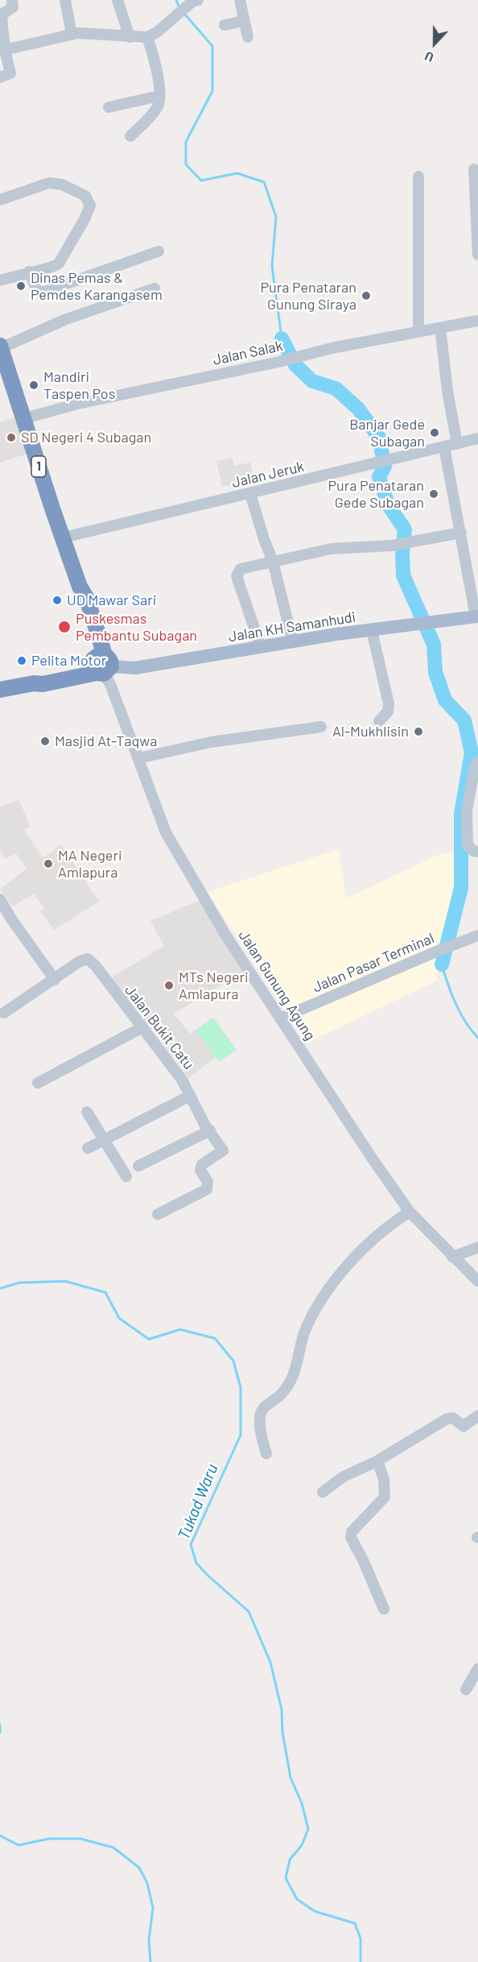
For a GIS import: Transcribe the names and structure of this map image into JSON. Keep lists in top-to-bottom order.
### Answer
{
  "streets": {
    "highway": ["1"],
    "main road": ["Jalan KH Samanhudi"],
    "street": [
      "Jalan Salak",
      "Jalan Jeruk",
      "Jalan Pasar Terminal",
      "Jalan Gunung Agung",
      "Jalan Bukit Catu"
    ]
  },
  "crossings": [
    ["Jalan Salak", "1"],
    ["1", "Jalan Jeruk"],
    ["1", "Jalan KH Samanhudi"],
    ["1", "Jalan Gunung Agung"],
    ["Jalan KH Samanhudi", "Jalan Gunung Agung"],
    ["Jalan Pasar Terminal", "Jalan Gunung Agung"]
  ],
  "water": ["Tukad Waru"],
  "places": [
    "Dinas Pemas & Pemdes Karangasem",
    "Pura Penataran Gunung Siraya",
    "Mandiri Taspen Pos",
    "Banjar Gede Subagan",
    "SD Negeri 4 Subagan",
    "Pura Penataran Gede Subagan",
    "UD Mawar Sari",
    "Puskesmas Pembantu Subagan",
    "Pelita Motor",
    "Al-Mukhlisin",
    "Masjid At-Taqwa",
    "MA Negeri Amlapura",
    "MTs Negeri Amlapura"
  ],
  "north": "bottom"
}
